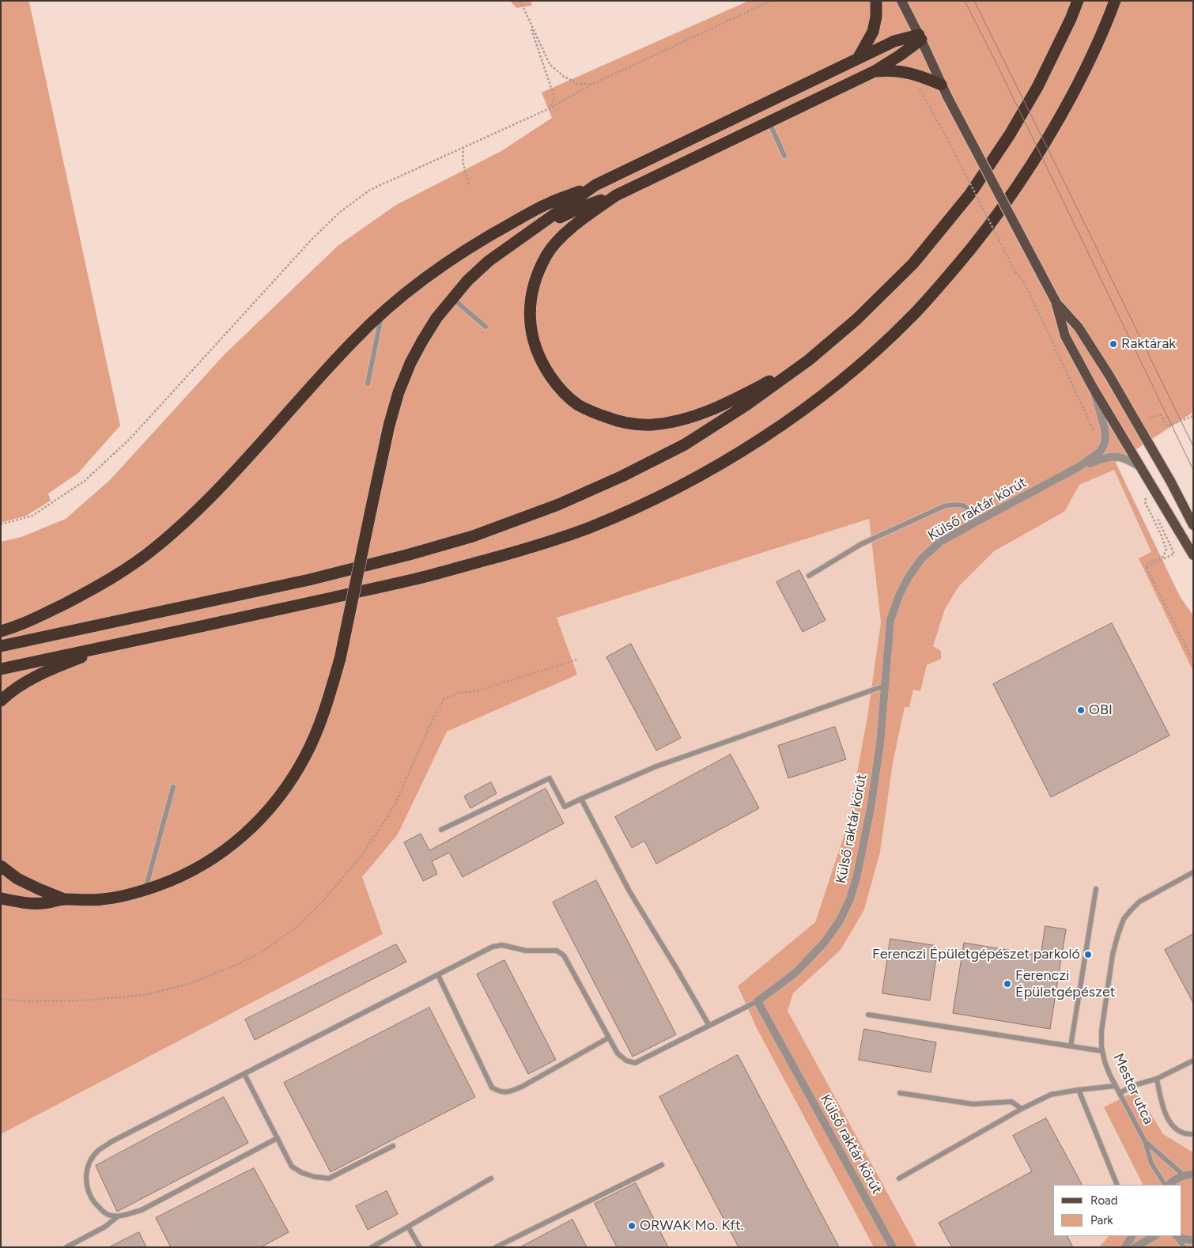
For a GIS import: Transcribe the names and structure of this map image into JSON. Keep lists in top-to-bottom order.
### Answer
{
  "streets": {
    "street": ["Külső raktár körút"],
    "lane": ["Mester utca"]
  },
  "places": [
    "Raktárak",
    "OBI",
    "Ferenczi Épületgépészet parkoló",
    "Ferenczi Épületgépészet",
    "ORWAK Mo. Kft."
  ],
  "legend": ["Road", "Park"]
}
